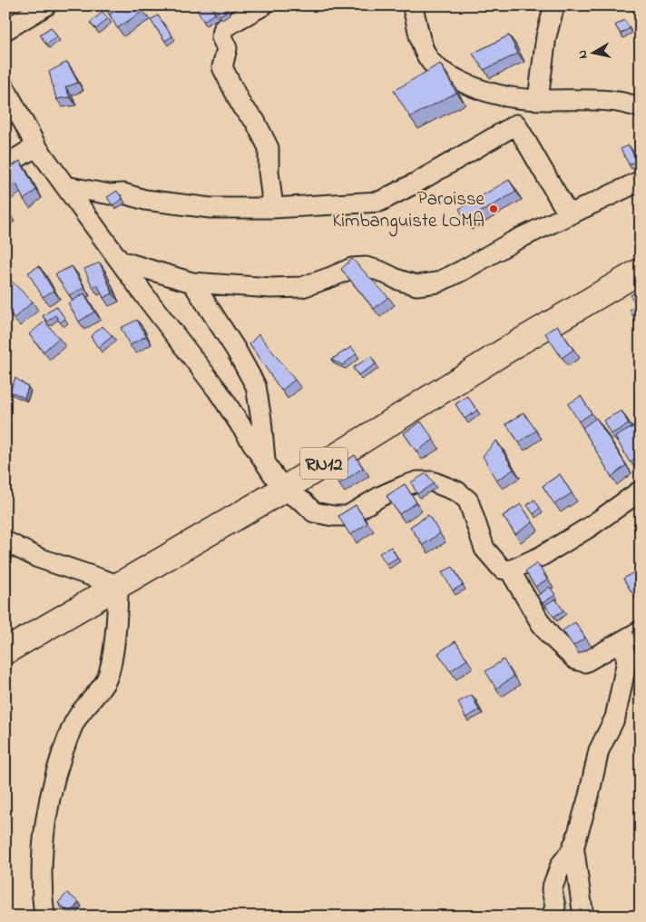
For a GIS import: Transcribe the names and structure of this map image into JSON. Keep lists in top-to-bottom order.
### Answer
{
  "streets": {
    "main road": ["RN12"]
  },
  "places": ["Paroisse Kimbanguiste LOMA"],
  "north": "left"
}
